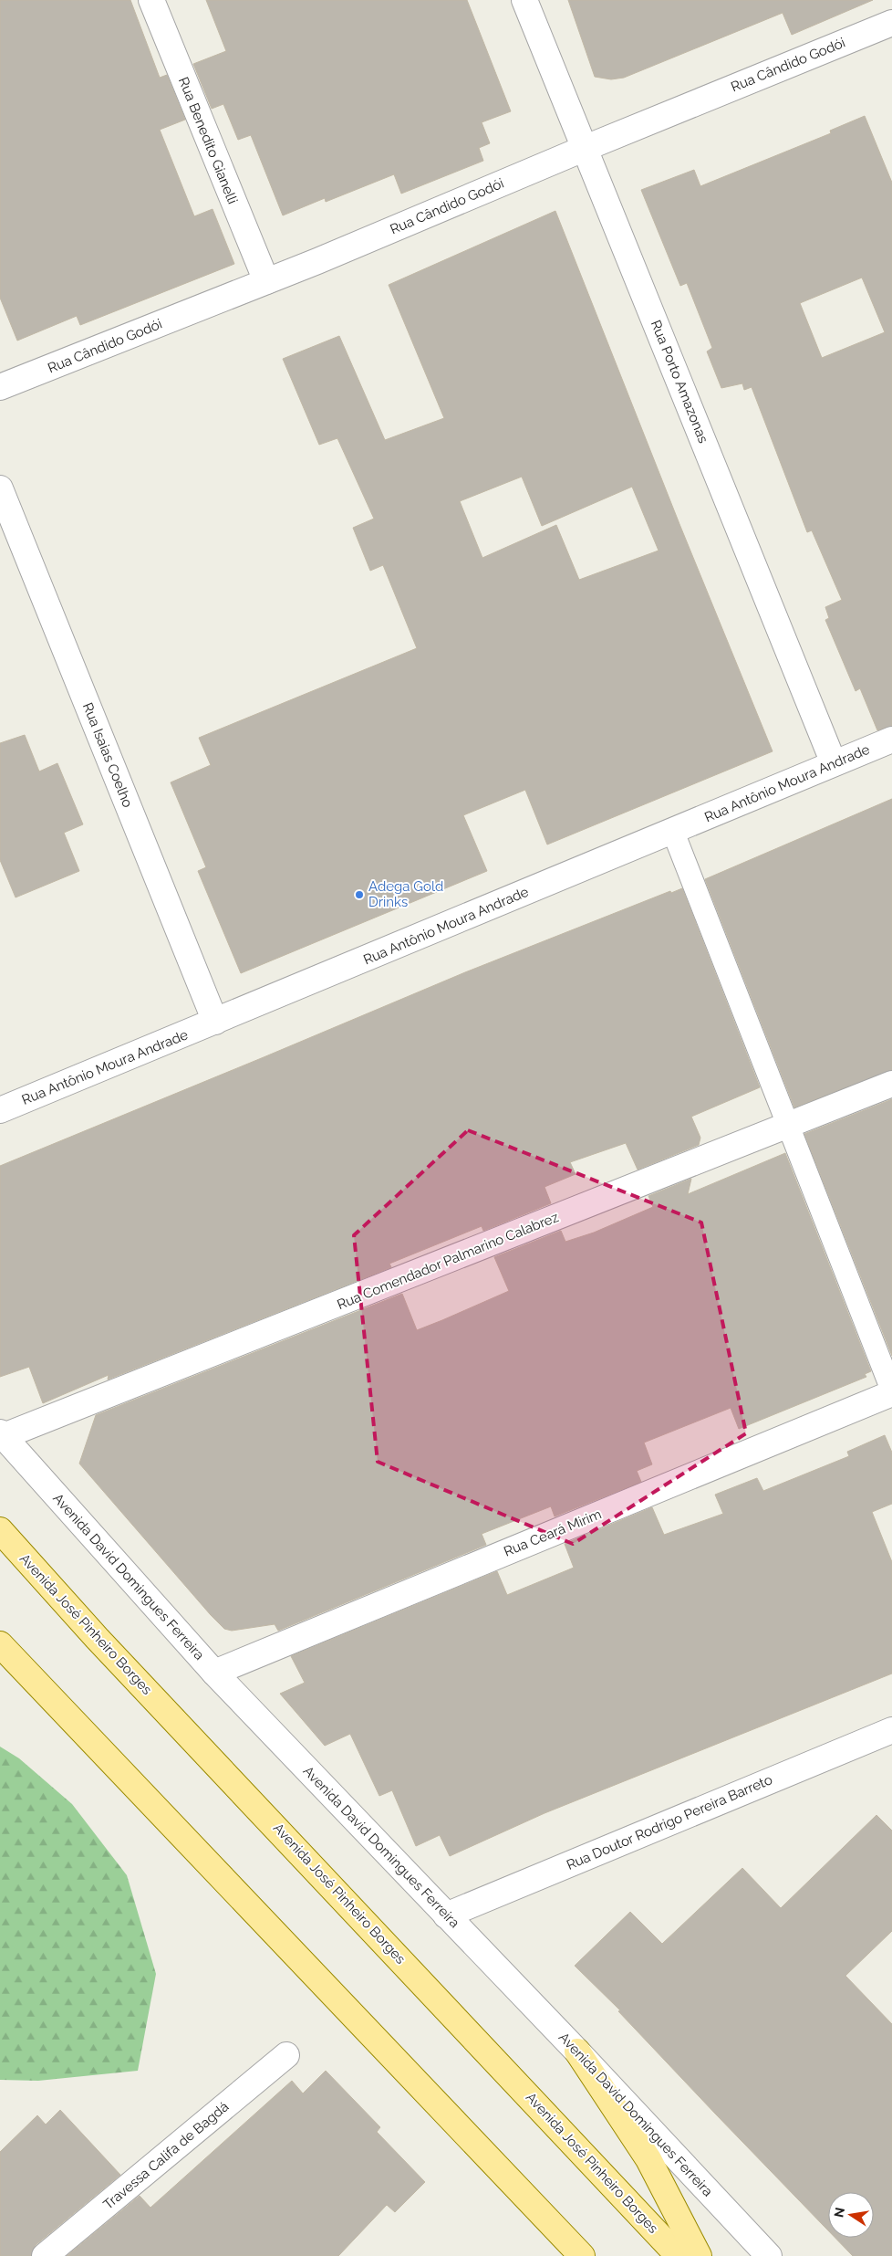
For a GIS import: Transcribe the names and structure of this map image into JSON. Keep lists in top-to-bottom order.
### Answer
{
  "streets": {
    "main road": ["Avenida José Pinheiro Borges"],
    "street": [
      "Rua Cândido Godói",
      "Rua Benedito Gianelli",
      "Rua Porto Amazonas",
      "Rua Isaias Coelho",
      "Rua Antônio Moura Andrade",
      "Rua Comendador Palmarino Calabrez",
      "Rua Ceará Mirim",
      "Avenida David Domingues Ferreira",
      "Rua Doutor Rodrigo Pereira Barreto",
      "Travessa Califa de Bagdá"
    ]
  },
  "crossings": [
    ["Rua Cândido Godói", "Rua Benedito Gianelli"],
    ["Rua Cândido Godói", "Rua Porto Amazonas"],
    ["Rua Porto Amazonas", "Rua Antônio Moura Andrade"],
    ["Rua Isaias Coelho", "Rua Antônio Moura Andrade"],
    ["Rua Comendador Palmarino Calabrez", "Avenida David Domingues Ferreira"],
    ["Rua Ceará Mirim", "Avenida David Domingues Ferreira"],
    ["Avenida David Domingues Ferreira", "Rua Doutor Rodrigo Pereira Barreto"]
  ],
  "places": ["Adega Gold Drinks"],
  "north": "left"
}
